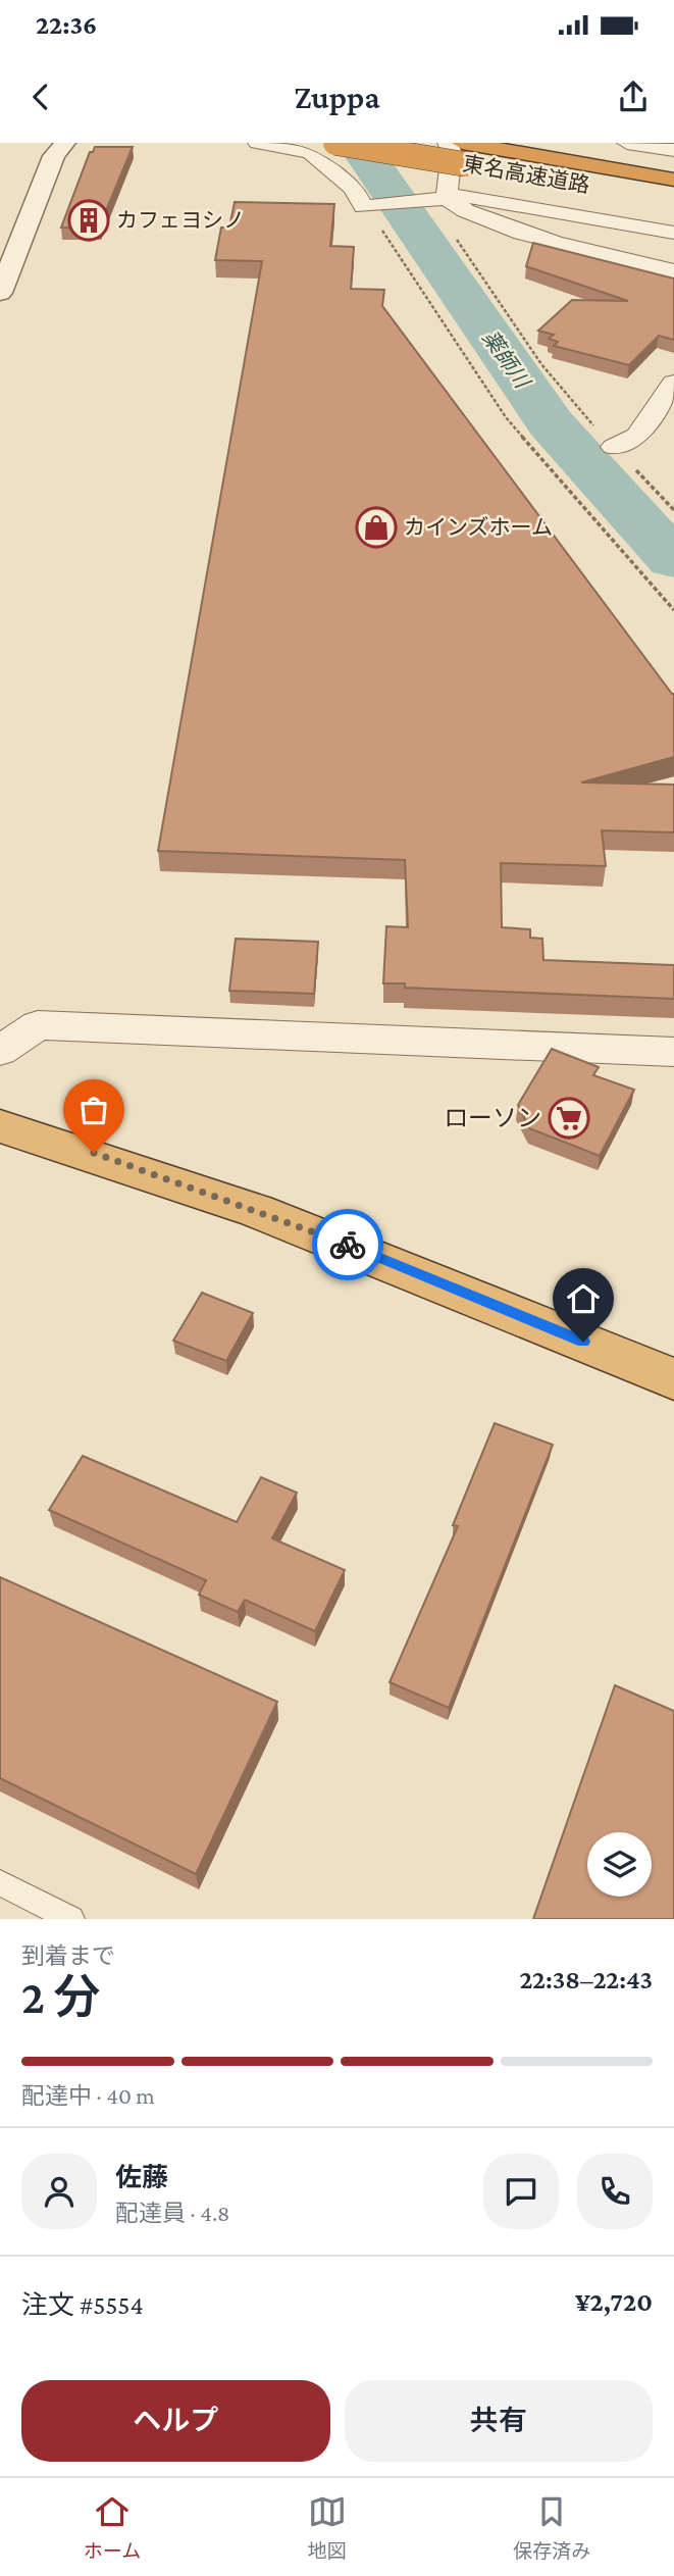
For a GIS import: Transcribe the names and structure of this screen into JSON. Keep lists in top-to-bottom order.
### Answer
{
  "streets": {
    "highway": ["東名高速道路"]
  },
  "water": ["薬師川"],
  "places": {
    "building": ["カフェヨシノ"],
    "shop": ["カインズホーム"],
    "supermarket": ["ローソン"]
  },
  "page": {
    "status": "22:36",
    "header": "Zuppa",
    "heading": ["2 分", "到着まで", "22:38–22:43"],
    "panel": [
      "佐藤",
      "配達員 · 4.8",
      "注文 #5554",
      "¥2,720"
    ],
    "bar": "配達中 · 40 m",
    "buttons": ["ヘルプ", "共有"],
    "tabs": ["ホーム", "地図", "保存済み"]
  }
}
